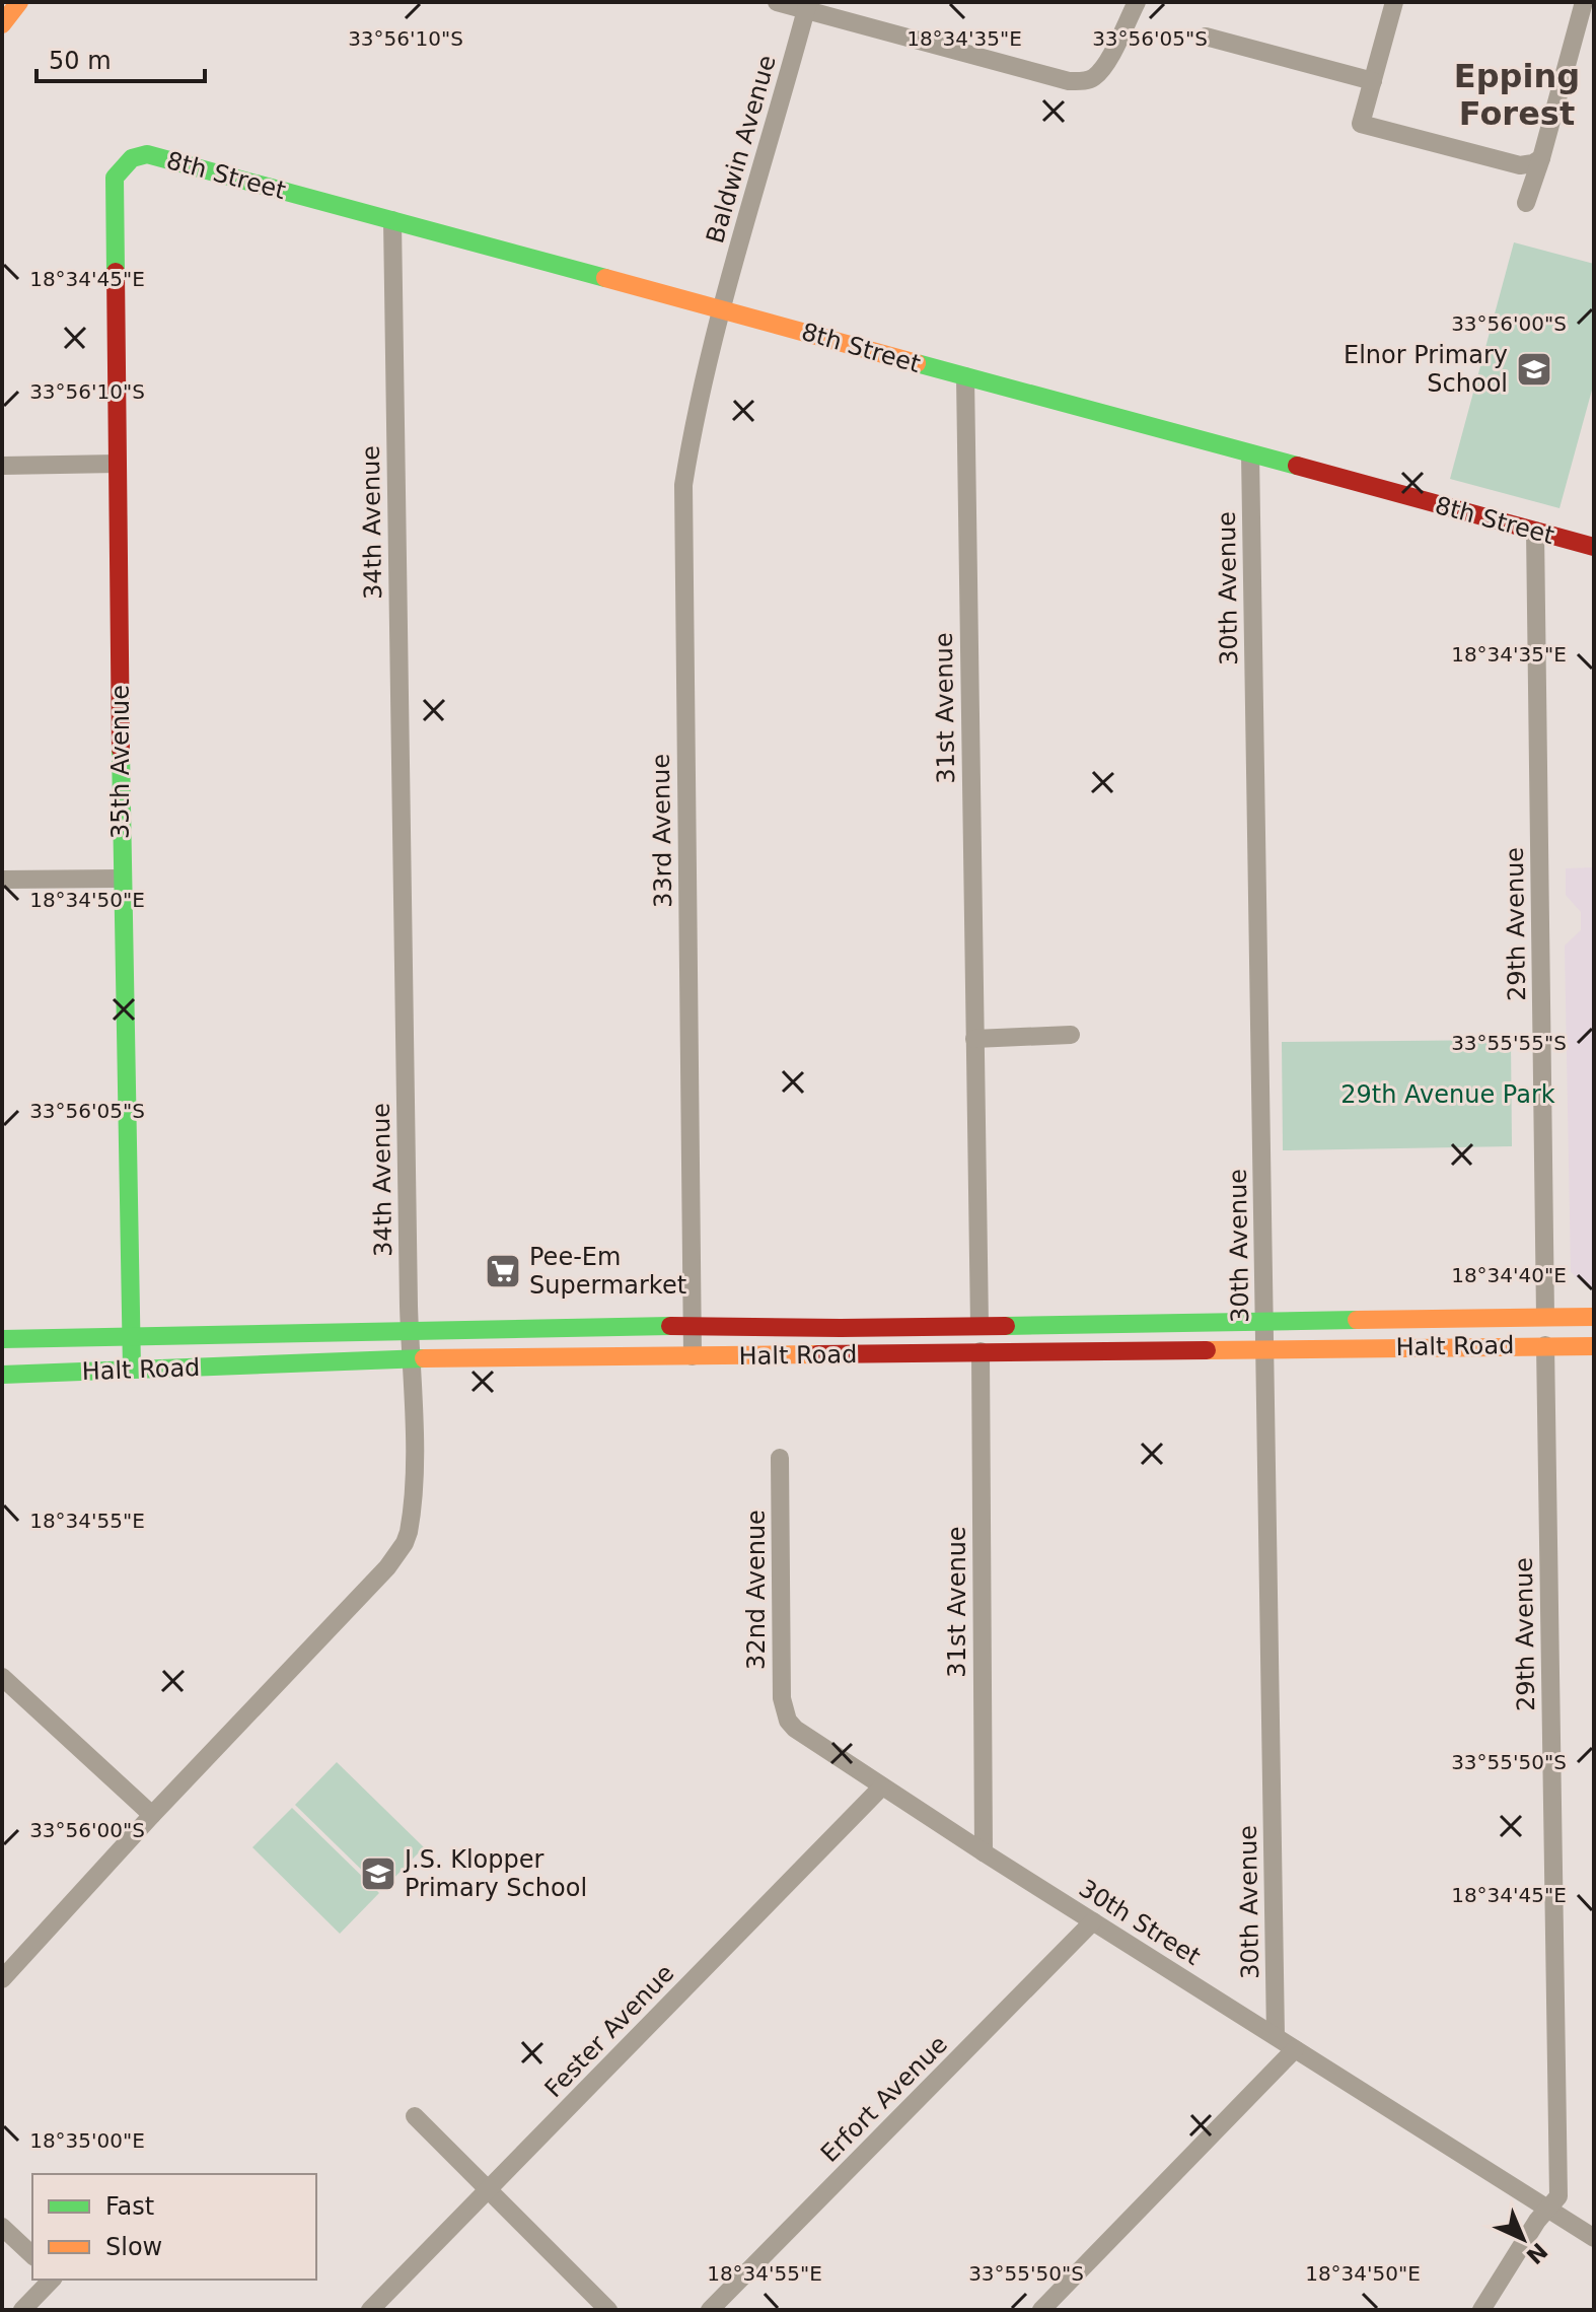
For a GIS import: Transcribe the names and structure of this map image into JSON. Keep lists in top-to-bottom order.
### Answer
{
  "streets": {
    "street": [
      "Baldwin Avenue",
      "8th Street",
      "34th Avenue",
      "30th Avenue",
      "31st Avenue",
      "35th Avenue",
      "33rd Avenue",
      "29th Avenue",
      "Halt Road",
      "32nd Avenue",
      "30th Street",
      "Fester Avenue",
      "Erfort Avenue"
    ]
  },
  "crossings": [
    ["Baldwin Avenue", "8th Street"],
    ["Baldwin Avenue", "33rd Avenue"],
    ["8th Street", "34th Avenue"],
    ["8th Street", "30th Avenue"],
    ["8th Street", "31st Avenue"],
    ["8th Street", "35th Avenue"],
    ["8th Street", "33rd Avenue"],
    ["8th Street", "29th Avenue"],
    ["34th Avenue", "Halt Road"],
    ["30th Avenue", "Halt Road"],
    ["30th Avenue", "30th Street"],
    ["31st Avenue", "Halt Road"],
    ["31st Avenue", "30th Street"],
    ["35th Avenue", "Halt Road"],
    ["33rd Avenue", "Halt Road"],
    ["29th Avenue", "Halt Road"],
    ["29th Avenue", "30th Street"],
    ["32nd Avenue", "30th Street"],
    ["30th Street", "Fester Avenue"],
    ["30th Street", "Erfort Avenue"]
  ],
  "districts": ["Epping Forest"],
  "parks": ["29th Avenue Park"],
  "places": {
    "school or university": ["Elnor Primary School", "J.S. Klopper Primary School"],
    "supermarket": ["Pee-Em Supermarket"]
  },
  "legend": ["Fast", "Slow"],
  "scale_bar": "50 m",
  "north": "bottom right",
  "coordinates": [
    "33°56'10\"S",
    "33°56'05\"S",
    "18°34'35\"E",
    "18°34'45\"E",
    "33°56'00\"S",
    "18°34'50\"E",
    "33°55'55\"S",
    "18°34'40\"E",
    "18°34'55\"E",
    "33°55'50\"S",
    "18°35'00\"E"
  ]
}
